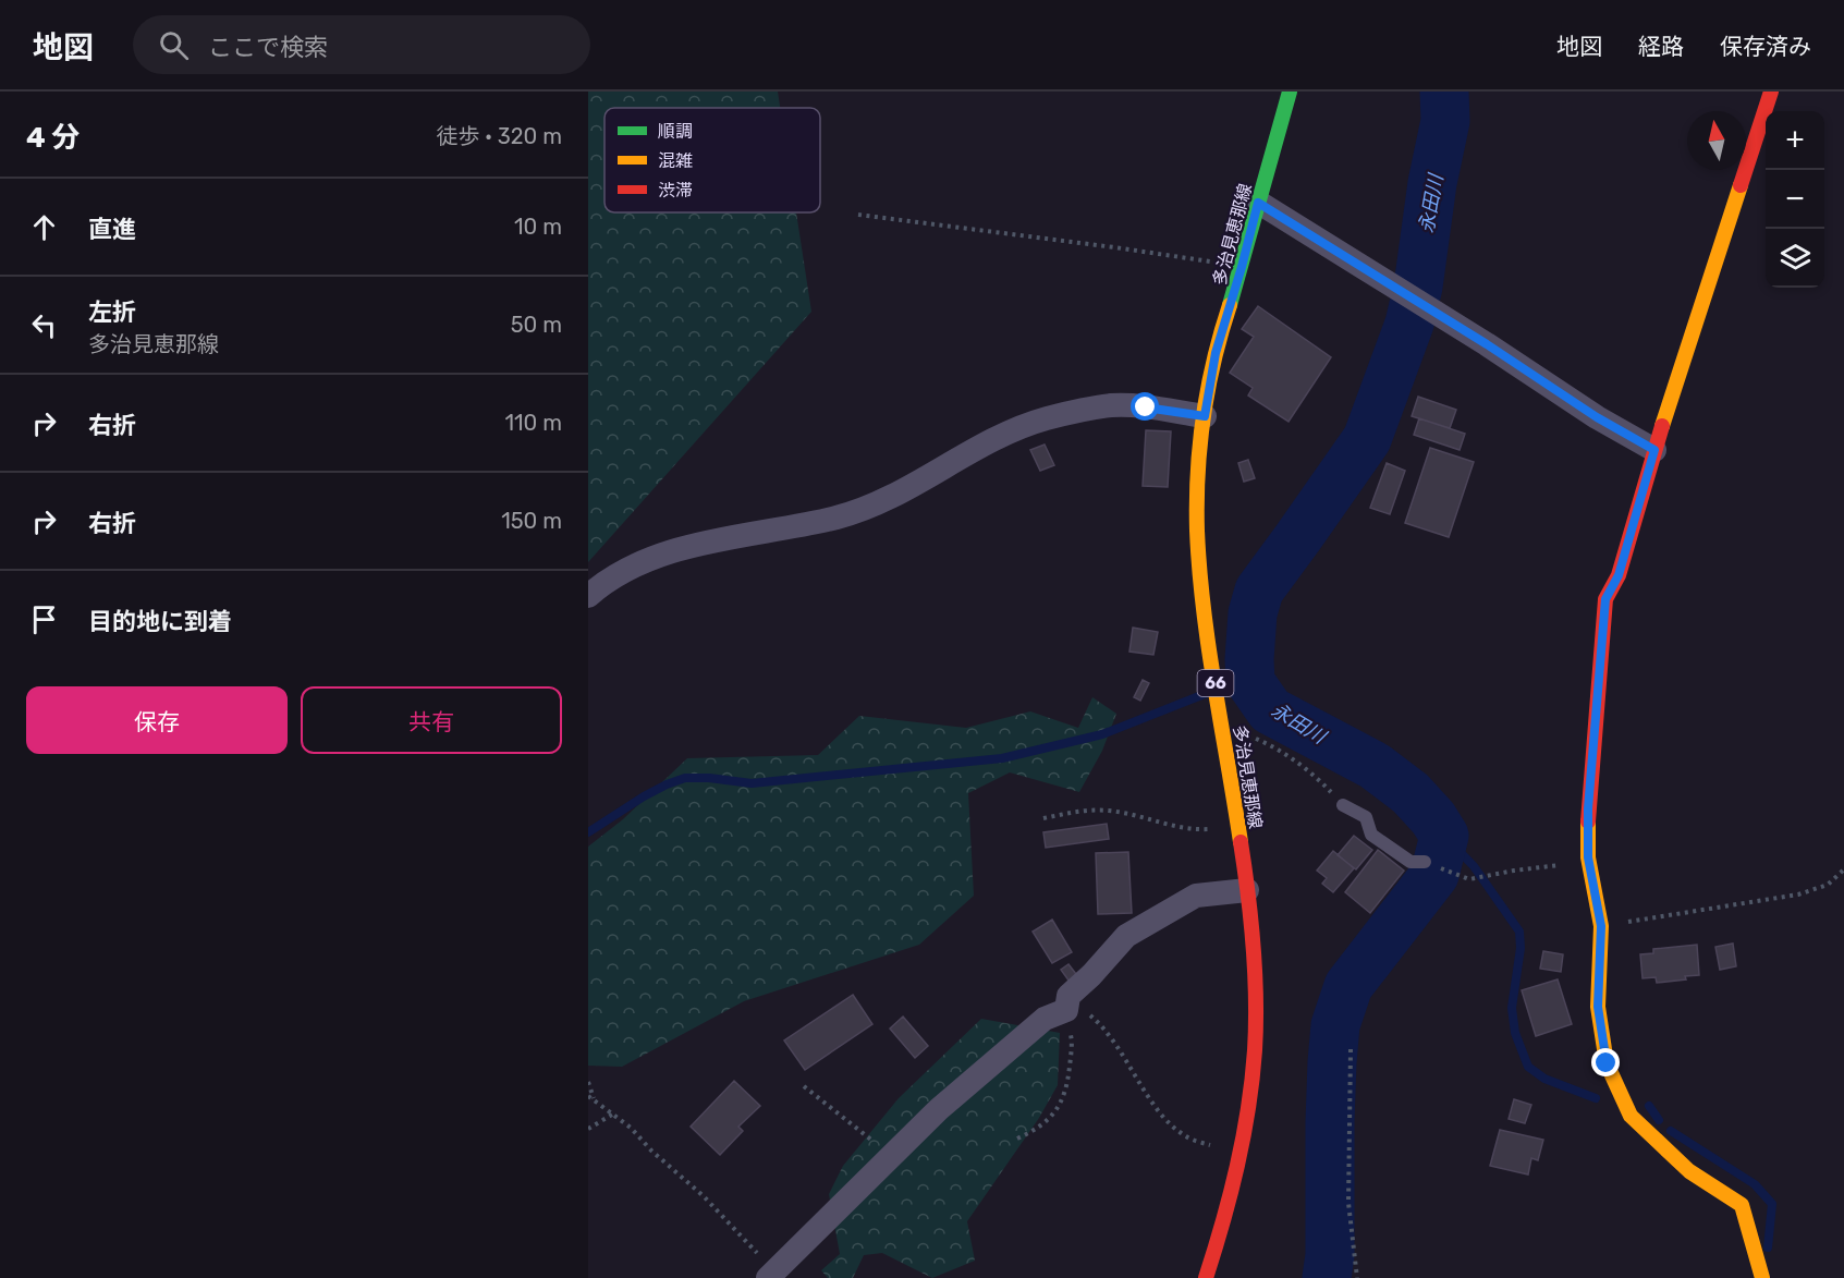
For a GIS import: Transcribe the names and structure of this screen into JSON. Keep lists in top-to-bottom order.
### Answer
{
  "streets": {
    "street": ["多治見恵那線", "66"]
  },
  "water": ["永田川"],
  "legend": ["順調", "混雑", "渋滞"],
  "north": "top",
  "page": {
    "header": "地図",
    "search": "ここで検索",
    "nav": ["地図", "経路", "保存済み"],
    "heading": ["4 分", "徒歩 · 320 m"],
    "map_buttons": ["+", "−"],
    "list": [
      ["直進", "10 m"],
      ["左折", "多治見恵那線", "50 m"],
      ["右折", "110 m"],
      ["右折", "150 m"],
      "目的地に到着"
    ],
    "buttons": ["保存", "共有"]
  }
}
